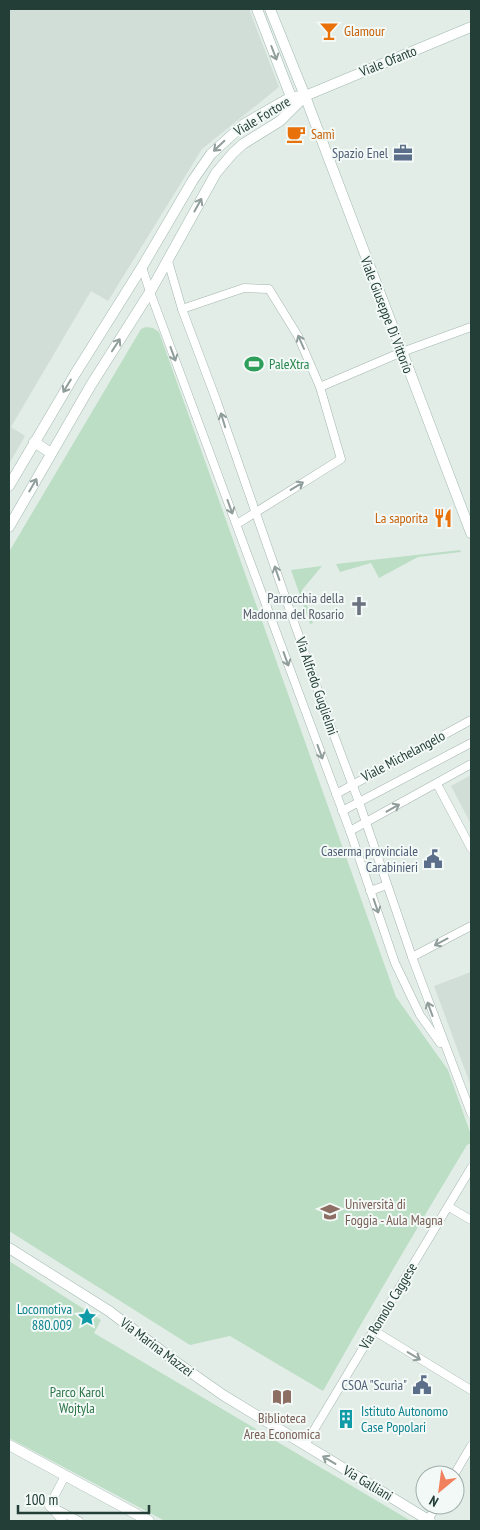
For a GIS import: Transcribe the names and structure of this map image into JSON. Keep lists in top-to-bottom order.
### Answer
{
  "streets": {
    "main road": [
      "Viale Ofanto",
      "Viale Fortore",
      "Viale Giuseppe Di Vittorio",
      "Via Marina Mazzei",
      "Via Galliani"
    ],
    "street": ["Via Alfredo Guglielmi", "Viale Michelangelo", "Via Romolo Caggese"]
  },
  "crossings": [
    ["Viale Ofanto", "Viale Fortore"],
    ["Viale Ofanto", "Viale Giuseppe Di Vittorio"],
    ["Viale Fortore", "Viale Giuseppe Di Vittorio"],
    ["Viale Fortore", "Via Alfredo Guglielmi"],
    ["Via Alfredo Guglielmi", "Viale Michelangelo"],
    ["Via Romolo Caggese", "Via Marina Mazzei"],
    ["Via Romolo Caggese", "Via Galliani"],
    ["Via Marina Mazzei", "Via Galliani"]
  ],
  "one_way": ["Via Galliani"],
  "parks": ["Parco Karol Wojtyla"],
  "places": {
    "bar": ["Glamour"],
    "cafe": ["Samì"],
    "office": ["Spazio Enel"],
    "sports": ["PaleXtra"],
    "restaurant": ["La saporita"],
    "church": ["Parrocchia della Madonna del Rosario"],
    "public building": ["Caserma provinciale Carabinieri", "CSOA \"Scurìa\""],
    "school or university": ["Università di Foggia - Aula Magna"],
    "place": ["Locomotiva 880.009"],
    "library": ["Biblioteca Area Economica"],
    "building": ["Istituto Autonomo Case Popolari"]
  },
  "scale_bar": "100 m",
  "north": "bottom left"
}
